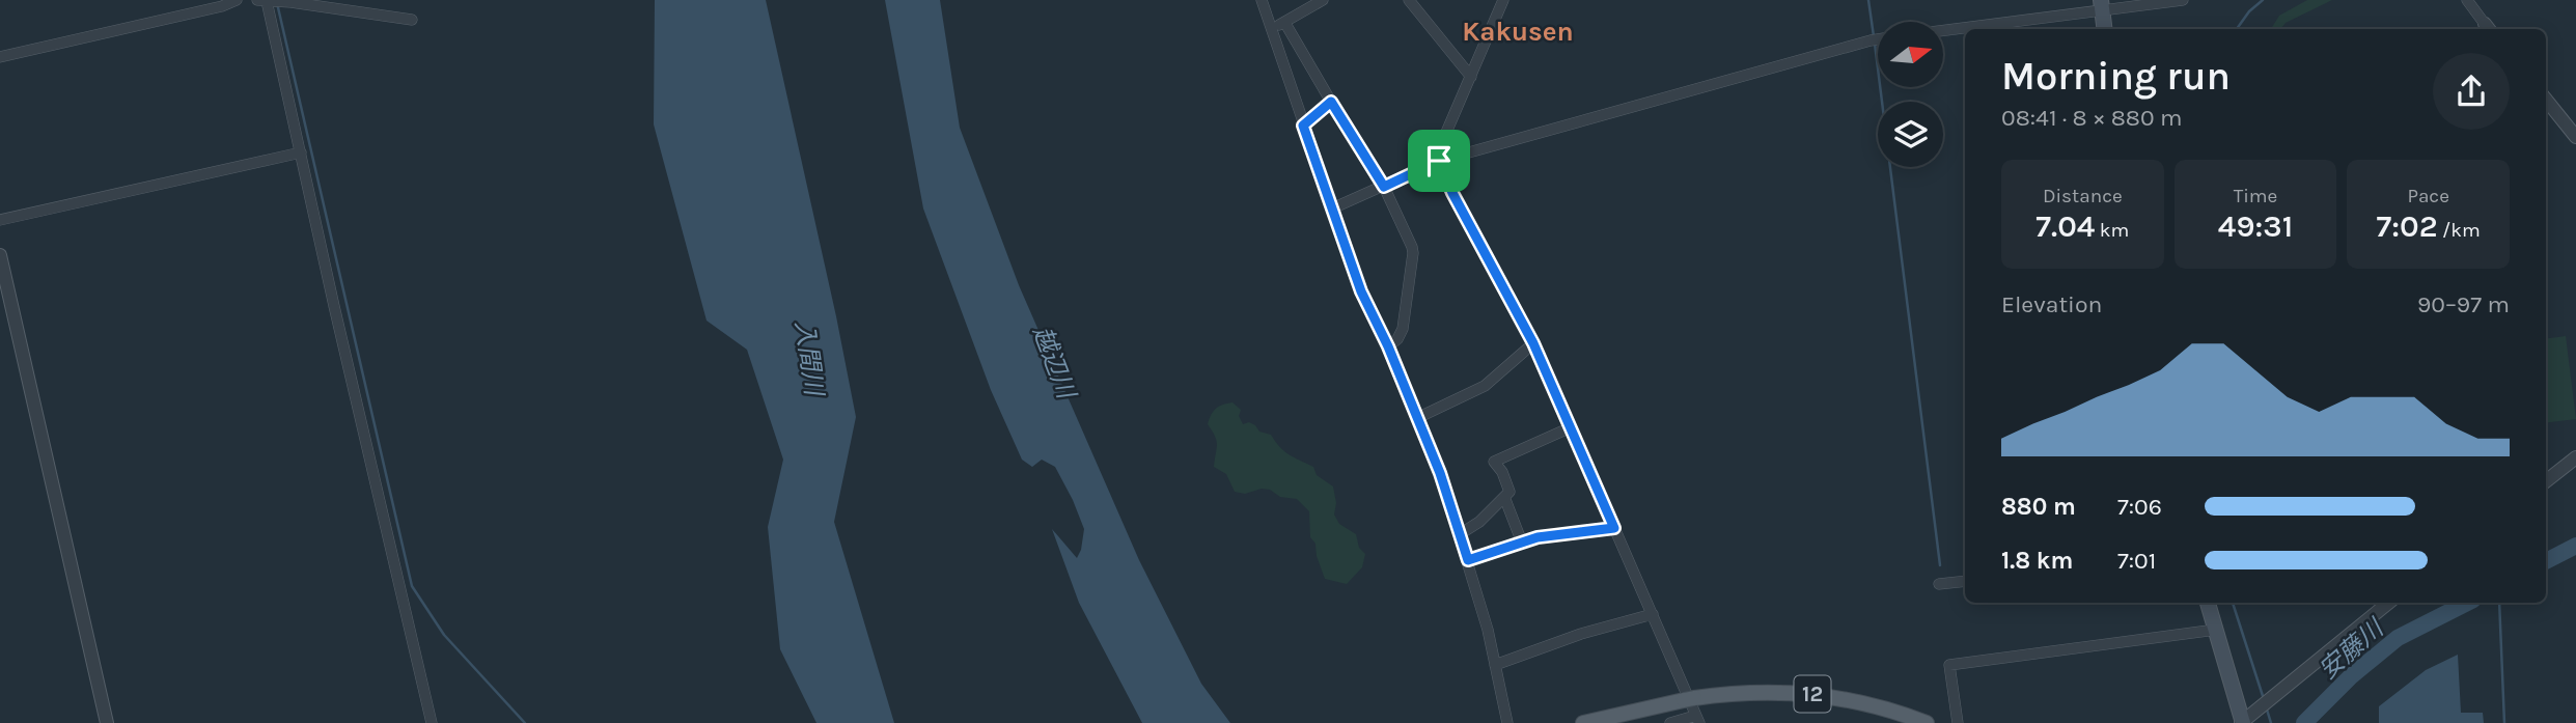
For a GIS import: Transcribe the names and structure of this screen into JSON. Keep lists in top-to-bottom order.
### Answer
{
  "streets": {
    "main road": ["12"]
  },
  "districts": ["Kakusen"],
  "water": ["入間川", "越辺川", "安藤川"],
  "north": "right",
  "page": {
    "heading": ["Morning run", "08:41 · 8 × 880 m"],
    "stats": [
      ["Distance", "7.04 km"],
      ["Time", "49:31"],
      ["Pace", "7:02 /km"]
    ],
    "chart": ["Elevation", "90–97 m"],
    "list": [
      {
        "name": "880 m",
        "note": "7:06"
      },
      {
        "name": "1.8 km",
        "note": "7:01"
      }
    ]
  }
}
